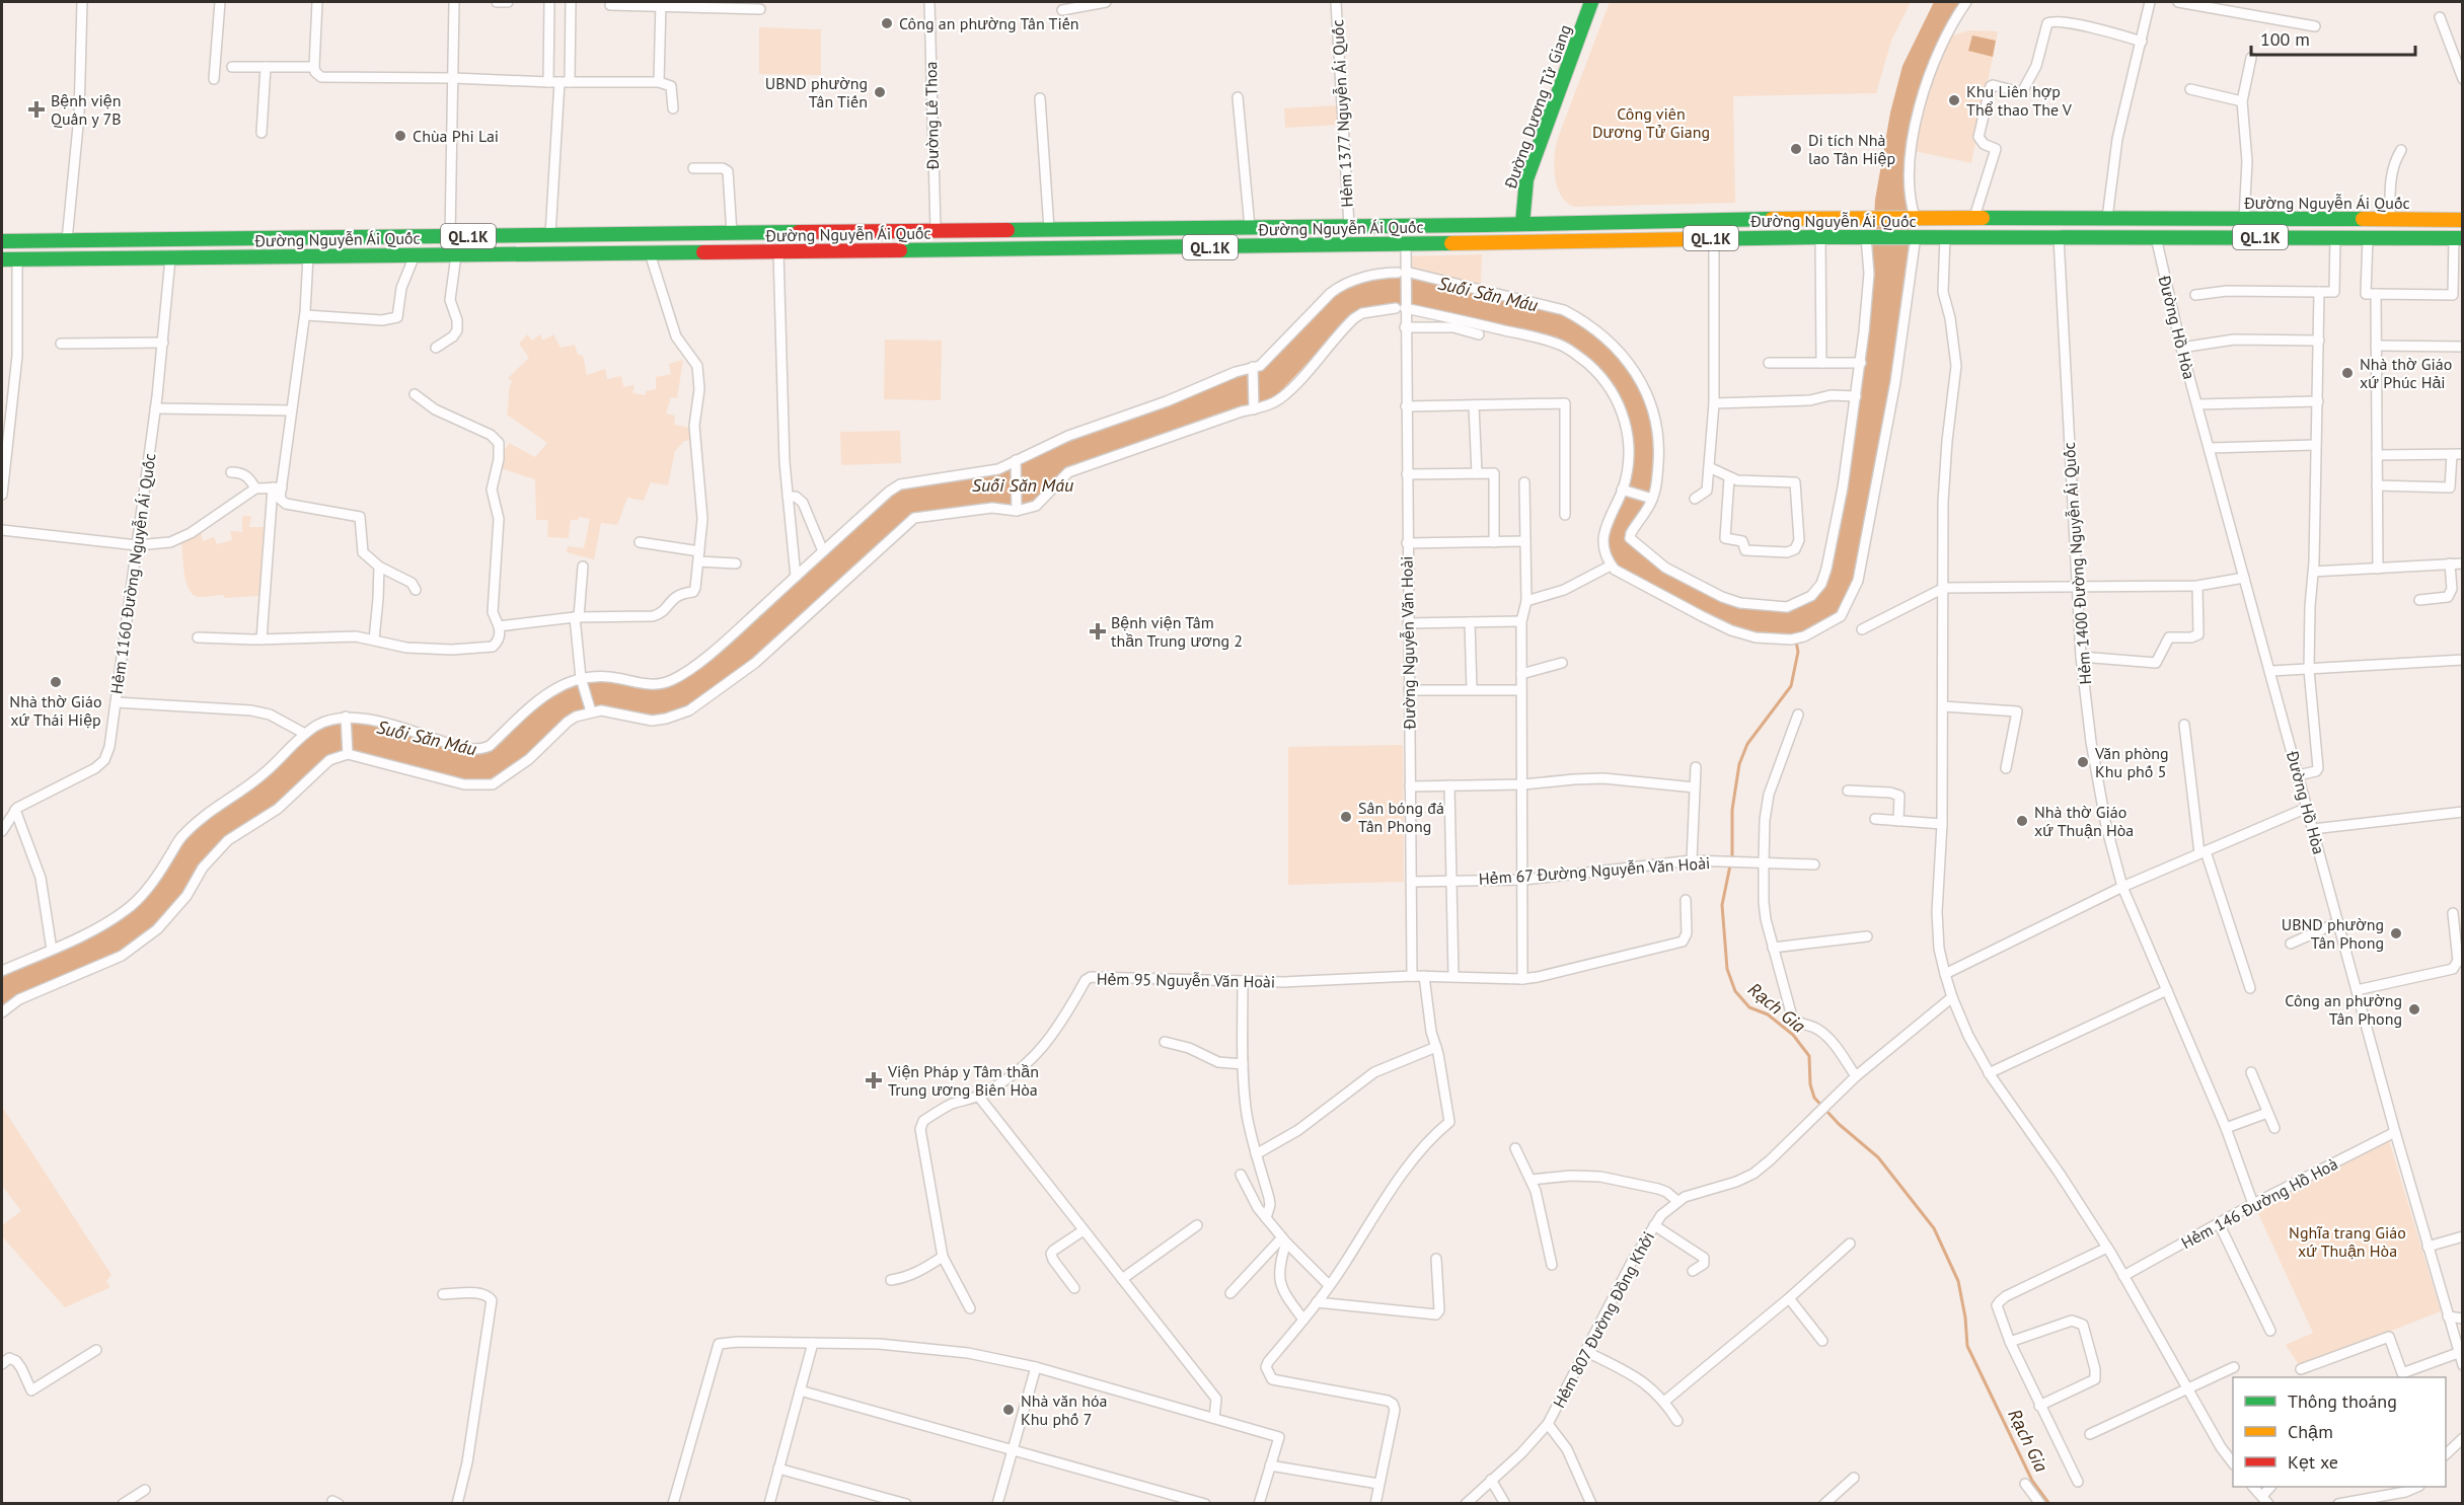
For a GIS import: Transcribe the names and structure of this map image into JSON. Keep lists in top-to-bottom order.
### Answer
{
  "streets": {
    "main road": ["Đường Dương Tử Giang", "Đường Nguyễn Ái Quốc", "QL.1K"],
    "street": [
      "Hẻm 1377 Nguyễn Ái Quốc",
      "Đường Lê Thoa",
      "Đường Hồ Hòa",
      "Hẻm 1400 Đường Nguyễn Ái Quốc",
      "Hẻm 1160 Đường Nguyễn Ái Quốc",
      "Đường Nguyễn Văn Hoài",
      "Hẻm 67 Đường Nguyễn Văn Hoài",
      "Hẻm 95 Nguyễn Văn Hoài",
      "Hẻm 146 Đường Hồ Hoà",
      "Hẻm 807 Đường Đồng Khởi"
    ]
  },
  "crossings": [
    ["Đường Dương Tử Giang", "Đường Nguyễn Ái Quốc"],
    ["Hẻm 1377 Nguyễn Ái Quốc", "Đường Nguyễn Ái Quốc"],
    ["Đường Lê Thoa", "Đường Nguyễn Ái Quốc"],
    ["Đường Nguyễn Ái Quốc", "Đường Hồ Hòa"],
    ["Đường Nguyễn Ái Quốc", "Hẻm 1400 Đường Nguyễn Ái Quốc"],
    ["Đường Nguyễn Ái Quốc", "Hẻm 1160 Đường Nguyễn Ái Quốc"],
    ["Đường Hồ Hòa", "Hẻm 146 Đường Hồ Hoà"],
    ["Hẻm 1400 Đường Nguyễn Ái Quốc", "Hẻm 146 Đường Hồ Hoà"],
    ["Đường Nguyễn Văn Hoài", "Hẻm 67 Đường Nguyễn Văn Hoài"],
    ["Đường Nguyễn Văn Hoài", "Hẻm 95 Nguyễn Văn Hoài"]
  ],
  "water": ["Suối Săn Máu", "Rạch Gia"],
  "parks": ["Công viên Dương Tử Giang", "Nghĩa trang Giáo xứ Thuận Hòa"],
  "places": {
    "other": [
      "Công an phường Tân Tiến",
      "UBND phường Tân Tiến",
      "Khu Liên hợp Thể thao The V",
      "Chùa Phi Lai",
      "Di tích Nhà lao Tân Hiệp",
      "Nhà thờ Giáo xứ Phúc Hải",
      "Nhà thờ Giáo xứ Thái Hiệp",
      "Văn phòng Khu phố 5",
      "Sân bóng đá Tân Phong",
      "Nhà thờ Giáo xứ Thuận Hòa",
      "UBND phường Tân Phong",
      "Công an phường Tân Phong",
      "Nhà văn hóa Khu phố 7"
    ],
    "health": ["Bệnh viện Quân y 7B", "Bệnh viện Tâm thần Trung ương 2", "Viện Pháp y Tâm thần Trung ương Biên Hòa"]
  },
  "legend": ["Thông thoáng", "Chậm", "Kẹt xe"],
  "scale_bar": "100 m"
}
